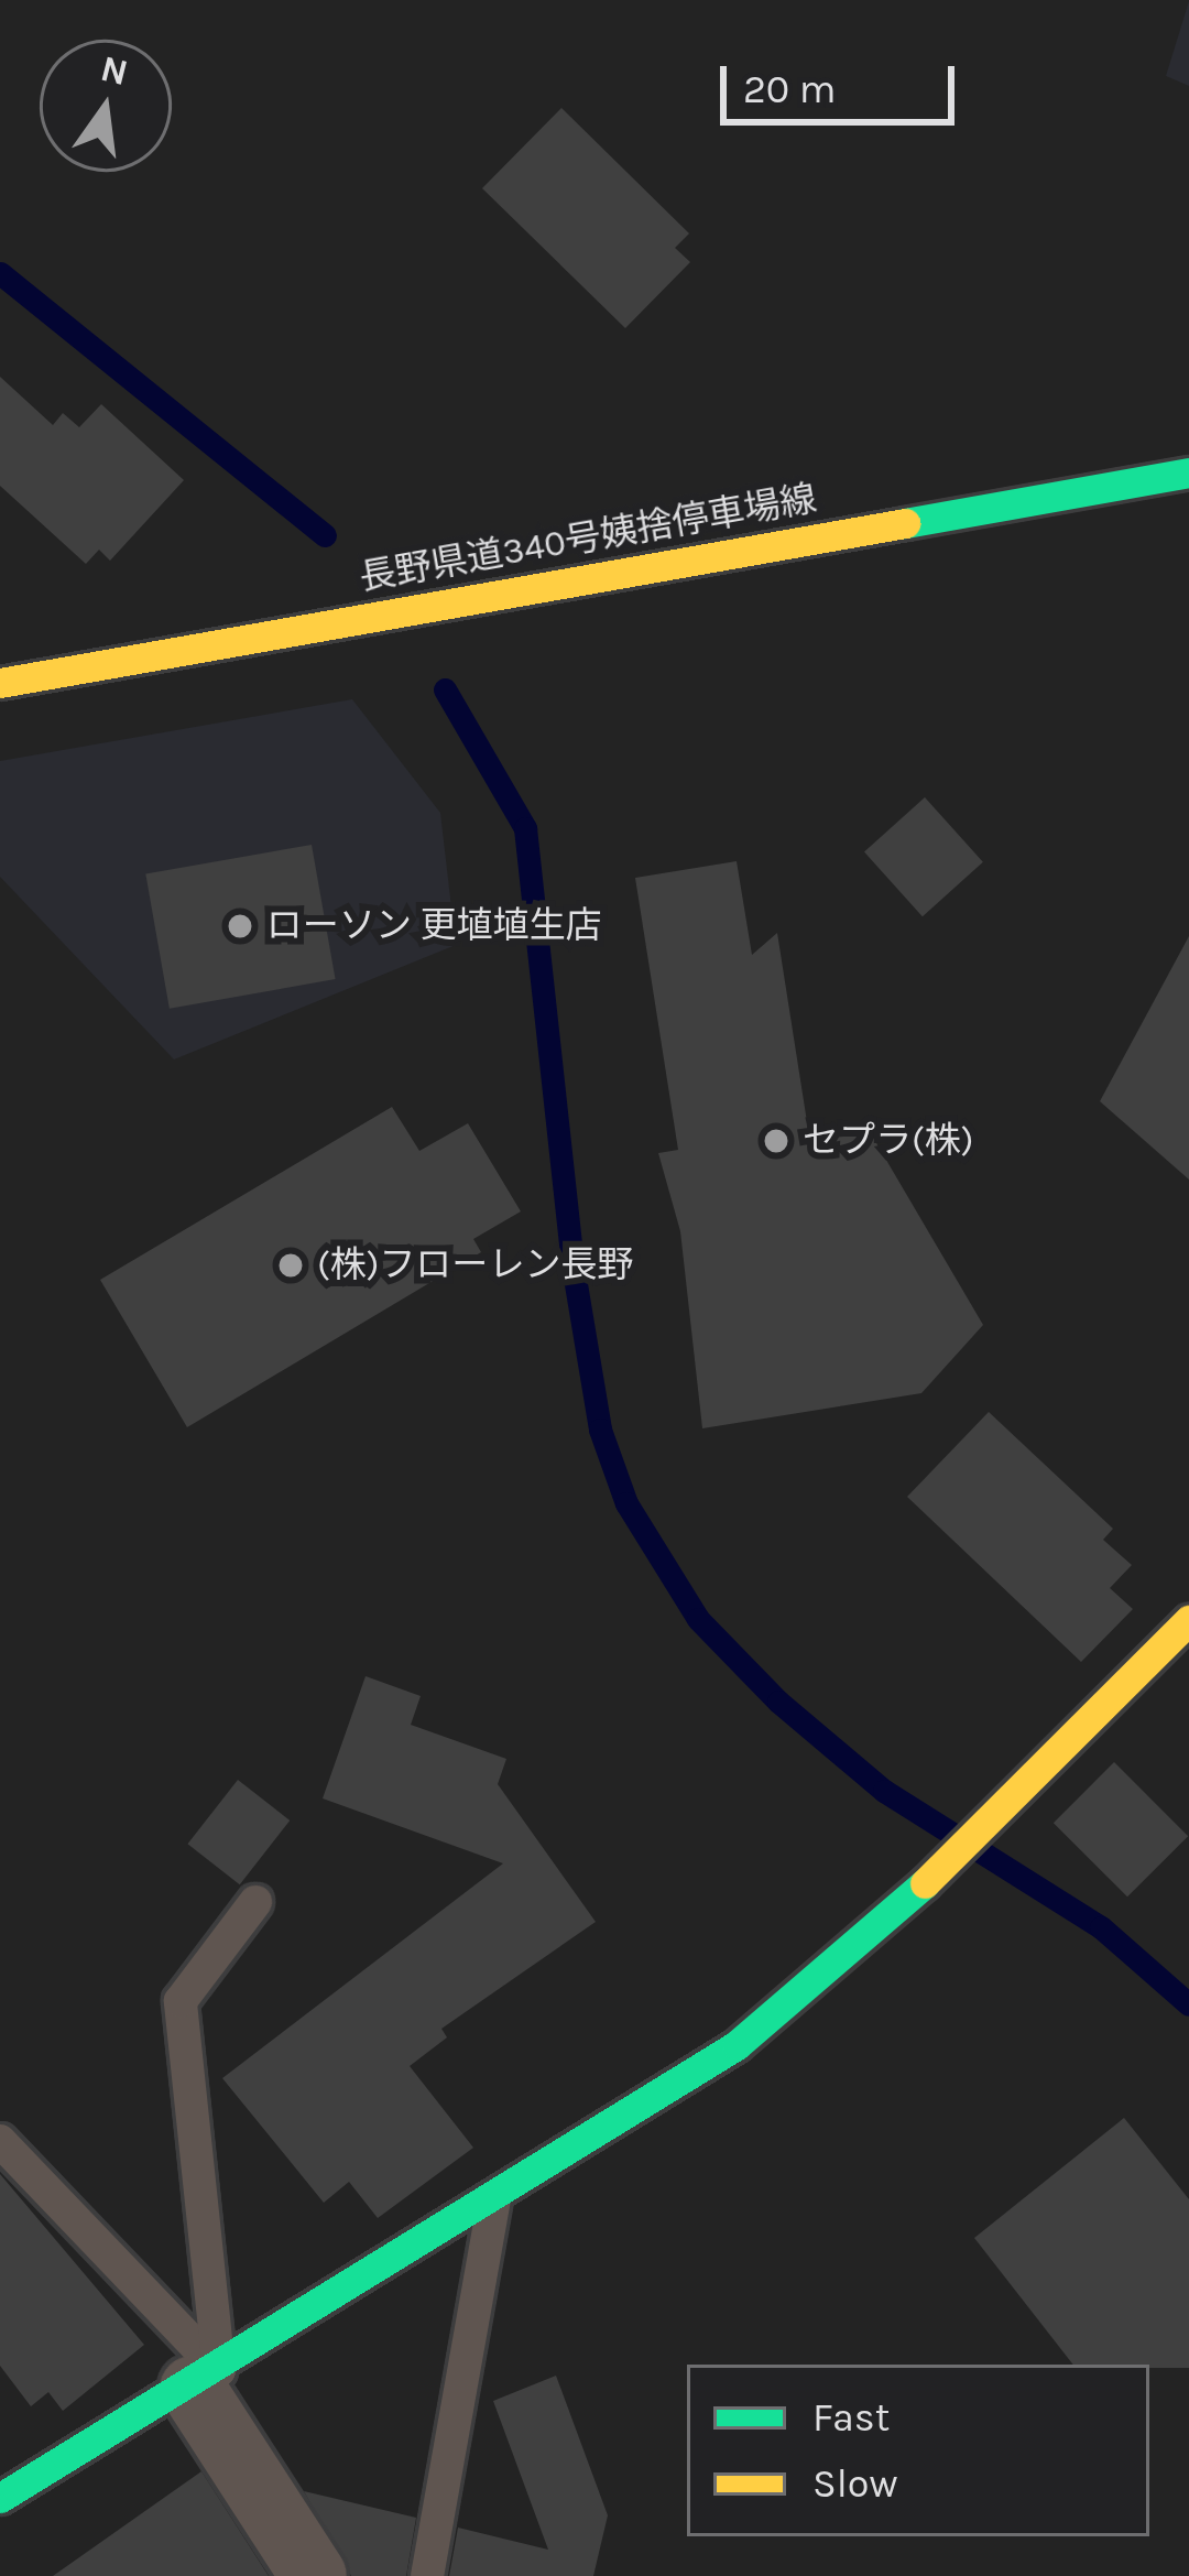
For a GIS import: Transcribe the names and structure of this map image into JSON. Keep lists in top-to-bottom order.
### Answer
{
  "streets": {
    "street": ["長野県道340号姨捨停車場線"]
  },
  "places": ["ローソン 更埴埴生店", "セプラ(株)", "(株)フローレン長野"],
  "legend": ["Fast", "Slow"],
  "scale_bar": "20 m",
  "north": "top"
}
